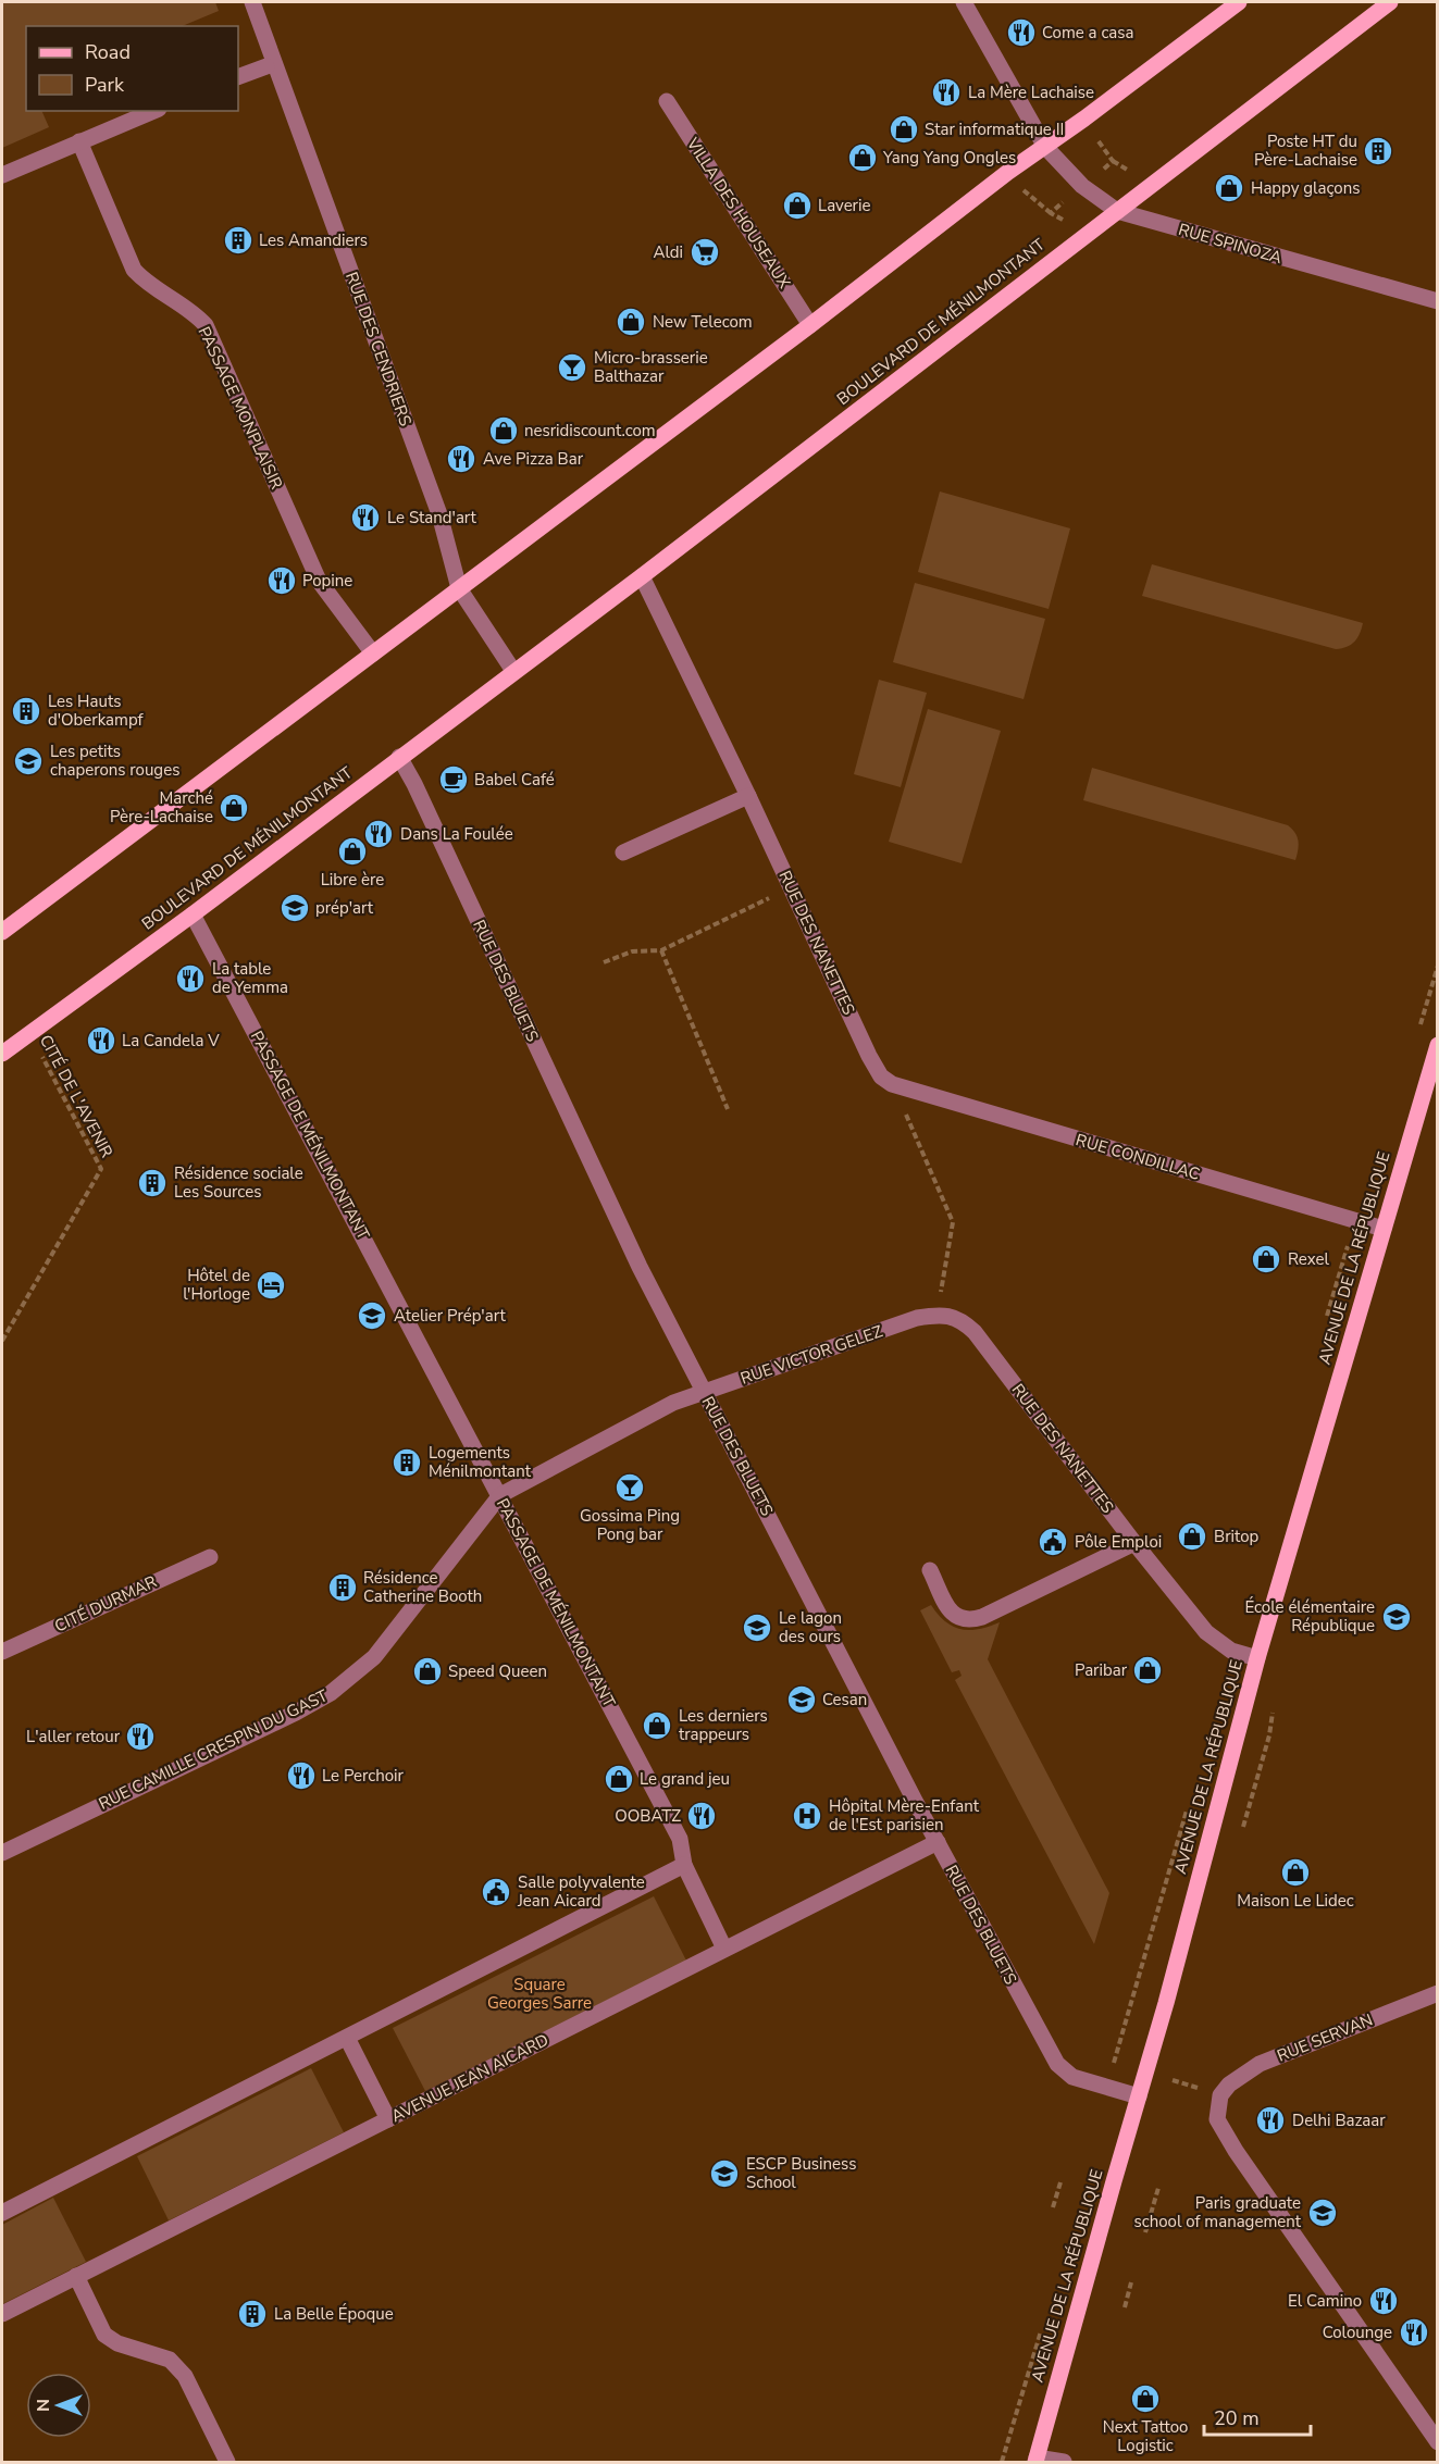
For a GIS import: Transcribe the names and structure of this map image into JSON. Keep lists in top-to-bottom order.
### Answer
{
  "streets": {
    "main road": ["BOULEVARD DE MÉNILMONTANT", "AVENUE DE LA RÉPUBLIQUE"],
    "street": [
      "VILLA DES HOUSEAUX",
      "RUE SPINOZA",
      "RUE DES CENDRIERS",
      "PASSAGE MONPLAISIR",
      "RUE DES NANETTES",
      "RUE DES BLUETS",
      "PASSAGE DE MÉNILMONTANT",
      "RUE CONDILLAC",
      "RUE VICTOR GELEZ",
      "CITÉ DURMAR",
      "RUE CAMILLE CRESPIN DU GAST",
      "RUE SERVAN",
      "AVENUE JEAN AICARD"
    ],
    "path": ["CITÉ DE L'AVENIR"]
  },
  "crossings": [
    ["RUE SPINOZA", "BOULEVARD DE MÉNILMONTANT"],
    ["BOULEVARD DE MÉNILMONTANT", "RUE DES NANETTES"],
    ["BOULEVARD DE MÉNILMONTANT", "RUE DES BLUETS"],
    ["BOULEVARD DE MÉNILMONTANT", "CITÉ DE L'AVENIR"],
    ["BOULEVARD DE MÉNILMONTANT", "PASSAGE DE MÉNILMONTANT"],
    ["RUE DES NANETTES", "RUE CONDILLAC"],
    ["RUE DES NANETTES", "AVENUE DE LA RÉPUBLIQUE"],
    ["RUE DES NANETTES", "RUE VICTOR GELEZ"],
    ["RUE DES BLUETS", "AVENUE DE LA RÉPUBLIQUE"],
    ["RUE DES BLUETS", "RUE VICTOR GELEZ"],
    ["RUE DES BLUETS", "AVENUE JEAN AICARD"],
    ["PASSAGE DE MÉNILMONTANT", "RUE VICTOR GELEZ"],
    ["PASSAGE DE MÉNILMONTANT", "RUE CAMILLE CRESPIN DU GAST"],
    ["PASSAGE DE MÉNILMONTANT", "AVENUE JEAN AICARD"],
    ["RUE CONDILLAC", "AVENUE DE LA RÉPUBLIQUE"],
    ["RUE VICTOR GELEZ", "RUE CAMILLE CRESPIN DU GAST"]
  ],
  "parks": ["Square Georges Sarre"],
  "places": {
    "restaurant": [
      "Come a casa",
      "La Mère Lachaise",
      "Ave Pizza Bar",
      "Le Stand'art",
      "Popine",
      "Dans La Foulée",
      "La table de Yemma",
      "La Candela V",
      "L'aller retour",
      "Le Perchoir",
      "OOBATZ",
      "Delhi Bazaar",
      "El Camino",
      "Colounge"
    ],
    "shop": [
      "Star informatique II",
      "Yang Yang Ongles",
      "Happy glaçons",
      "Laverie",
      "New Telecom",
      "nesridiscount.com",
      "Marché Père-Lachaise",
      "Libre ère",
      "Rexel",
      "Britop",
      "Paribar",
      "Speed Queen",
      "Les derniers trappeurs",
      "Le grand jeu",
      "Maison Le Lidec",
      "Next Tattoo Logistic"
    ],
    "building": [
      "Poste HT du Père-Lachaise",
      "Les Amandiers",
      "Les Hauts d'Oberkampf",
      "Résidence sociale Les Sources",
      "Logements Ménilmontant",
      "Résidence Catherine Booth",
      "La Belle Époque"
    ],
    "supermarket": ["Aldi"],
    "bar": ["Micro-brasserie Balthazar", "Gossima Ping Pong bar"],
    "school or university": [
      "Les petits chaperons rouges",
      "prép'art",
      "Atelier Prép'art",
      "École élémentaire République",
      "Le lagon des ours",
      "Cesan",
      "ESCP Business School",
      "Paris graduate school of management"
    ],
    "cafe": ["Babel Café"],
    "hotel": ["Hôtel de l'Horloge"],
    "public building": ["Pôle Emploi", "Salle polyvalente Jean Aicard"],
    "hospital": ["Hôpital Mère-Enfant de l'Est parisien"]
  },
  "legend": ["Road", "Park"],
  "scale_bar": "20 m",
  "north": "left"
}
